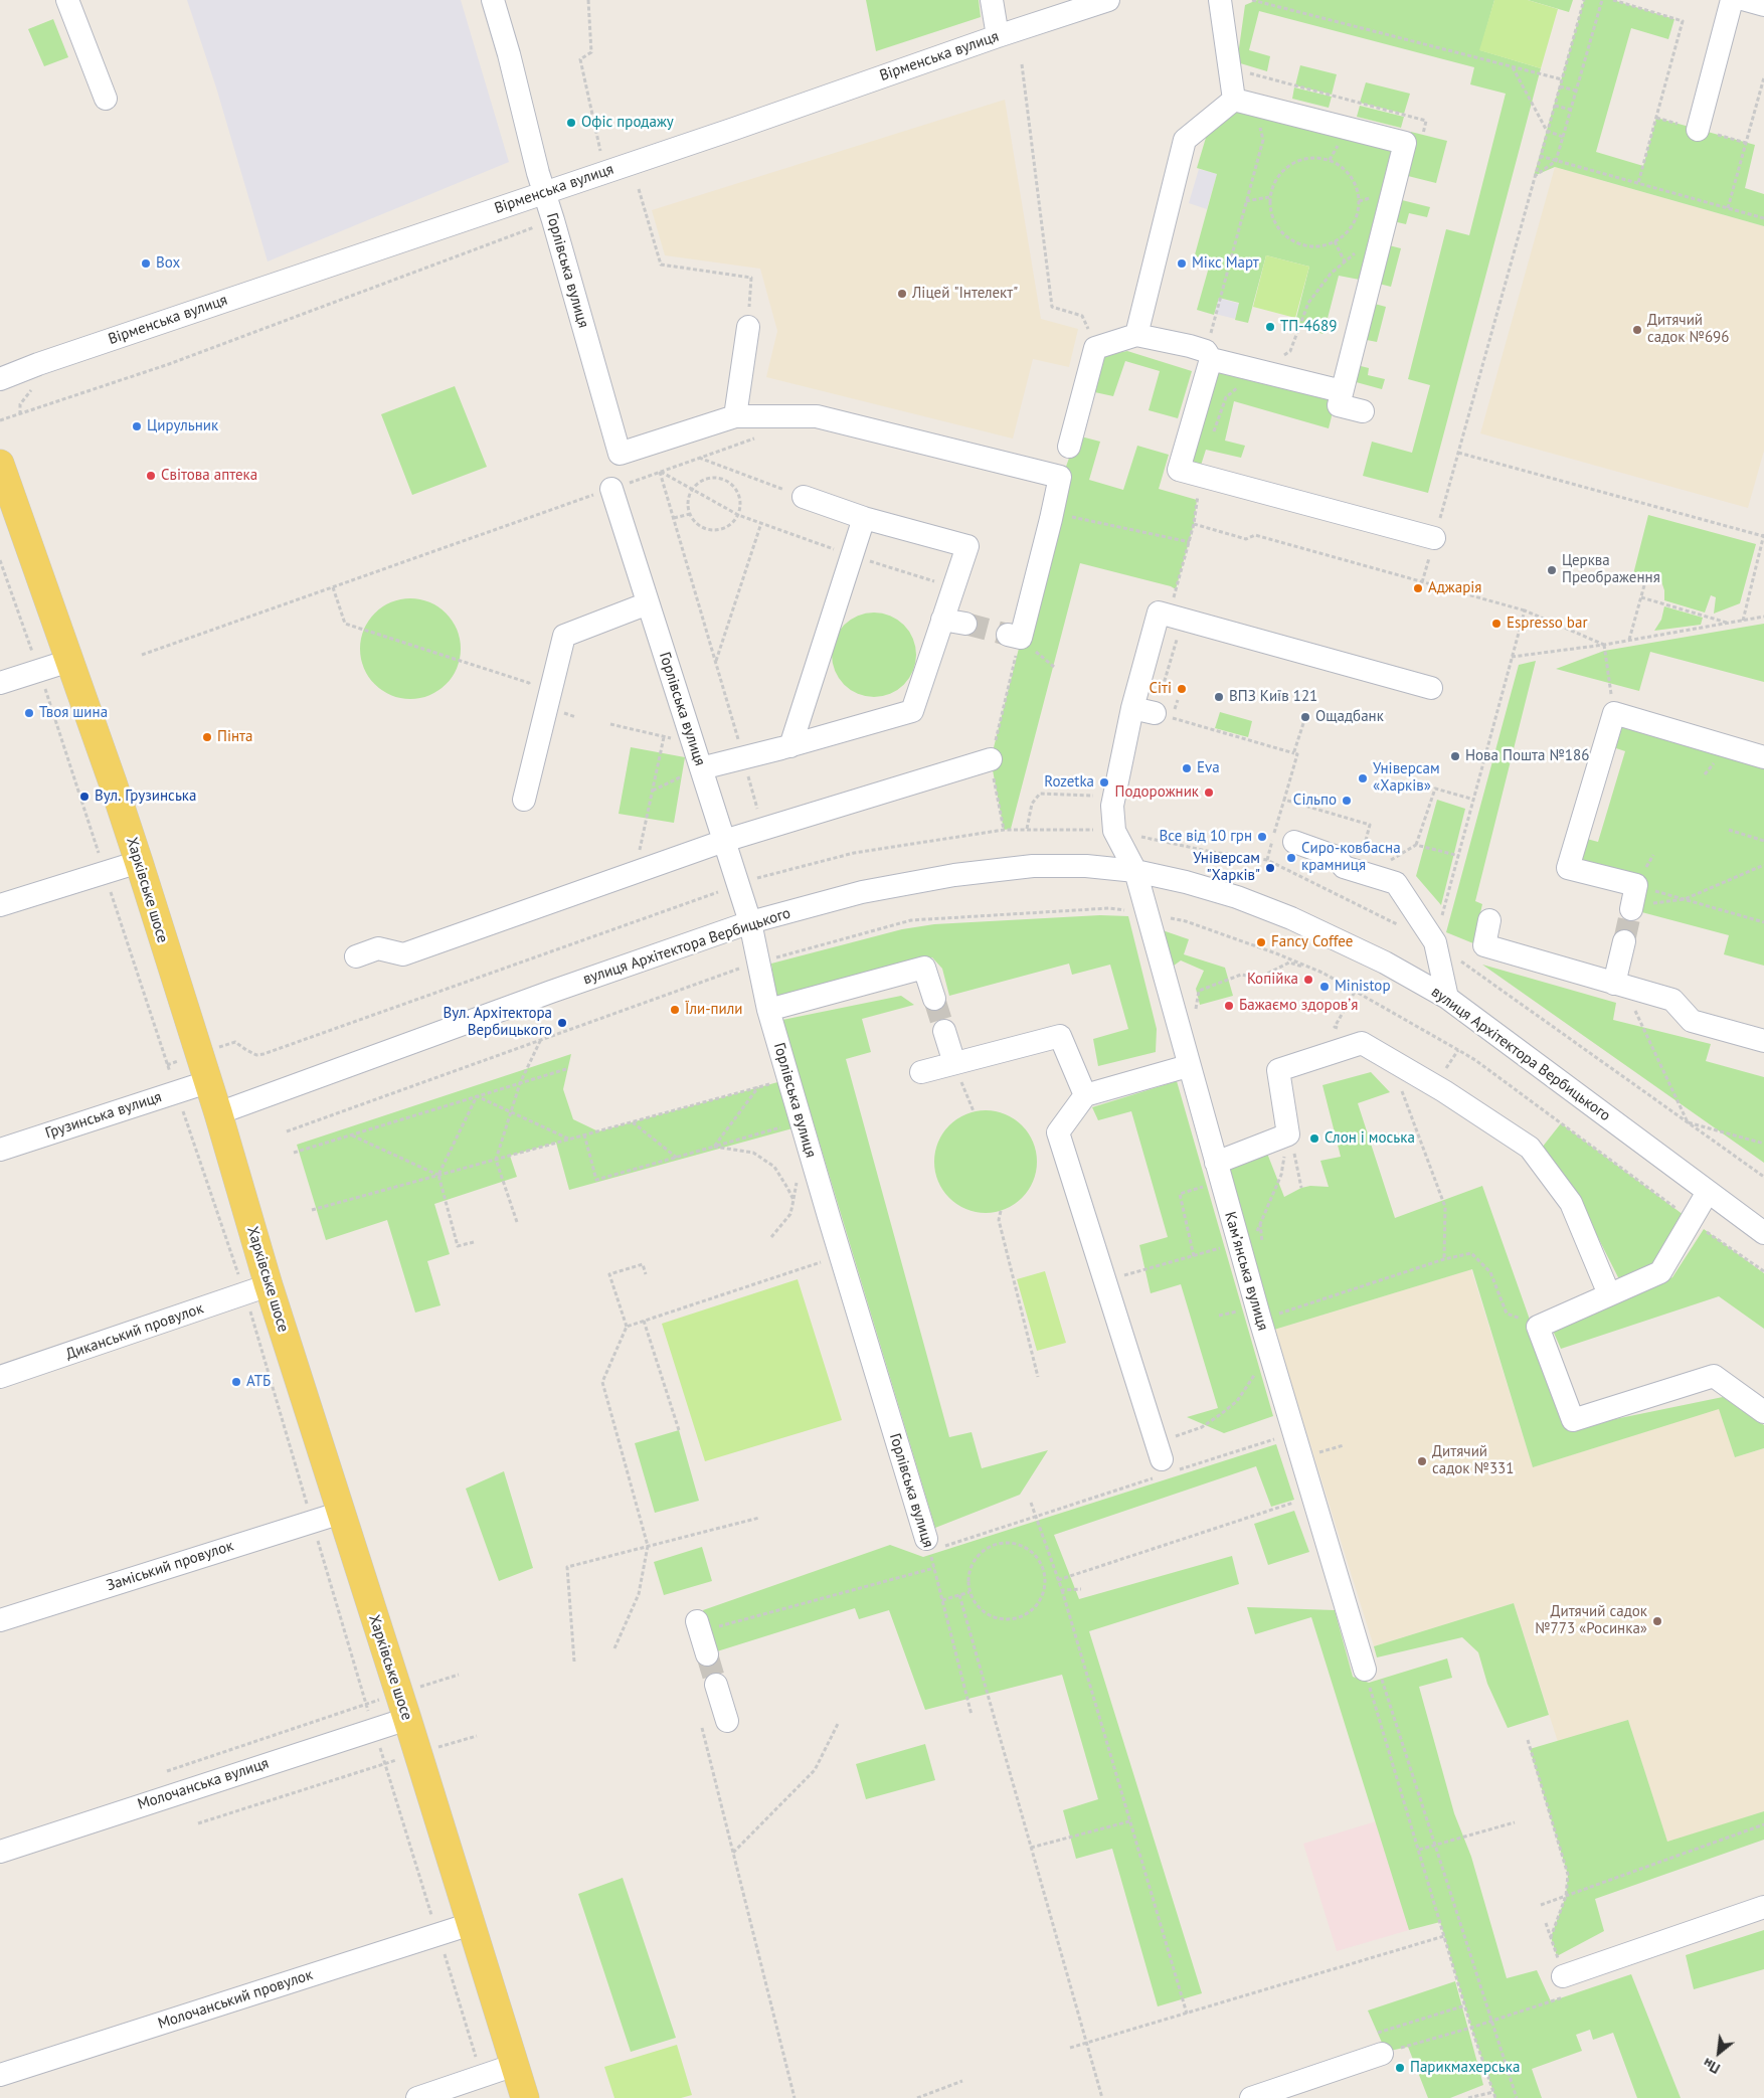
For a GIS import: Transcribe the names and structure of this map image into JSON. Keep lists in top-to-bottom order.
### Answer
{
  "streets": {
    "main road": ["Харківське шосе"],
    "street": [
      "Вірменська вулиця",
      "Горлівська вулиця",
      "вулиця Архітектора Вербицького",
      "Грузинська вулиця",
      "Камʼянська вулиця",
      "Диканський провулок",
      "Заміський провулок",
      "Молочанська вулиця",
      "Молочанський провулок"
    ]
  },
  "crossings": [
    ["Вірменська вулиця", "Горлівська вулиця"],
    ["Горлівська вулиця", "вулиця Архітектора Вербицького"],
    ["Харківське шосе", "вулиця Архітектора Вербицького"],
    ["Харківське шосе", "Грузинська вулиця"],
    ["Харківське шосе", "Диканський провулок"],
    ["Харківське шосе", "Заміський провулок"],
    ["Харківське шосе", "Молочанська вулиця"],
    ["Харківське шосе", "Молочанський провулок"],
    ["вулиця Архітектора Вербицького", "Камʼянська вулиця"]
  ],
  "places": [
    "Офіс продажу",
    "Box",
    "Мікс Март",
    "Ліцей \"Інтелект\"",
    "ТП-4689",
    "Дитячий садок №696",
    "Цирульник",
    "Світова аптека",
    "Церква Преображення",
    "Аджарія",
    "Espresso bar",
    "Сіті",
    "ВПЗ Київ 121",
    "Твоя шина",
    "Ощадбанк",
    "Пінта",
    "Нова Пошта №186",
    "Eva",
    "Універсам «Харків»",
    "Rozetka",
    "Подорожник",
    "Вул. Грузинська",
    "Сільпо",
    "Все від 10 грн",
    "Сиро-ковбасна крамниця",
    "Універсам \"Харків\"",
    "Fancy Coffee",
    "Копійка",
    "Ministop",
    "Бажаємо здоровʼя",
    "Їли-пили",
    "Вул. Архітектора Вербицького",
    "Слон і моська",
    "АТБ",
    "Дитячий садок №331",
    "Дитячий садок №773 «Росинка»",
    "Парикмахерська"
  ],
  "north": "bottom left"
}
